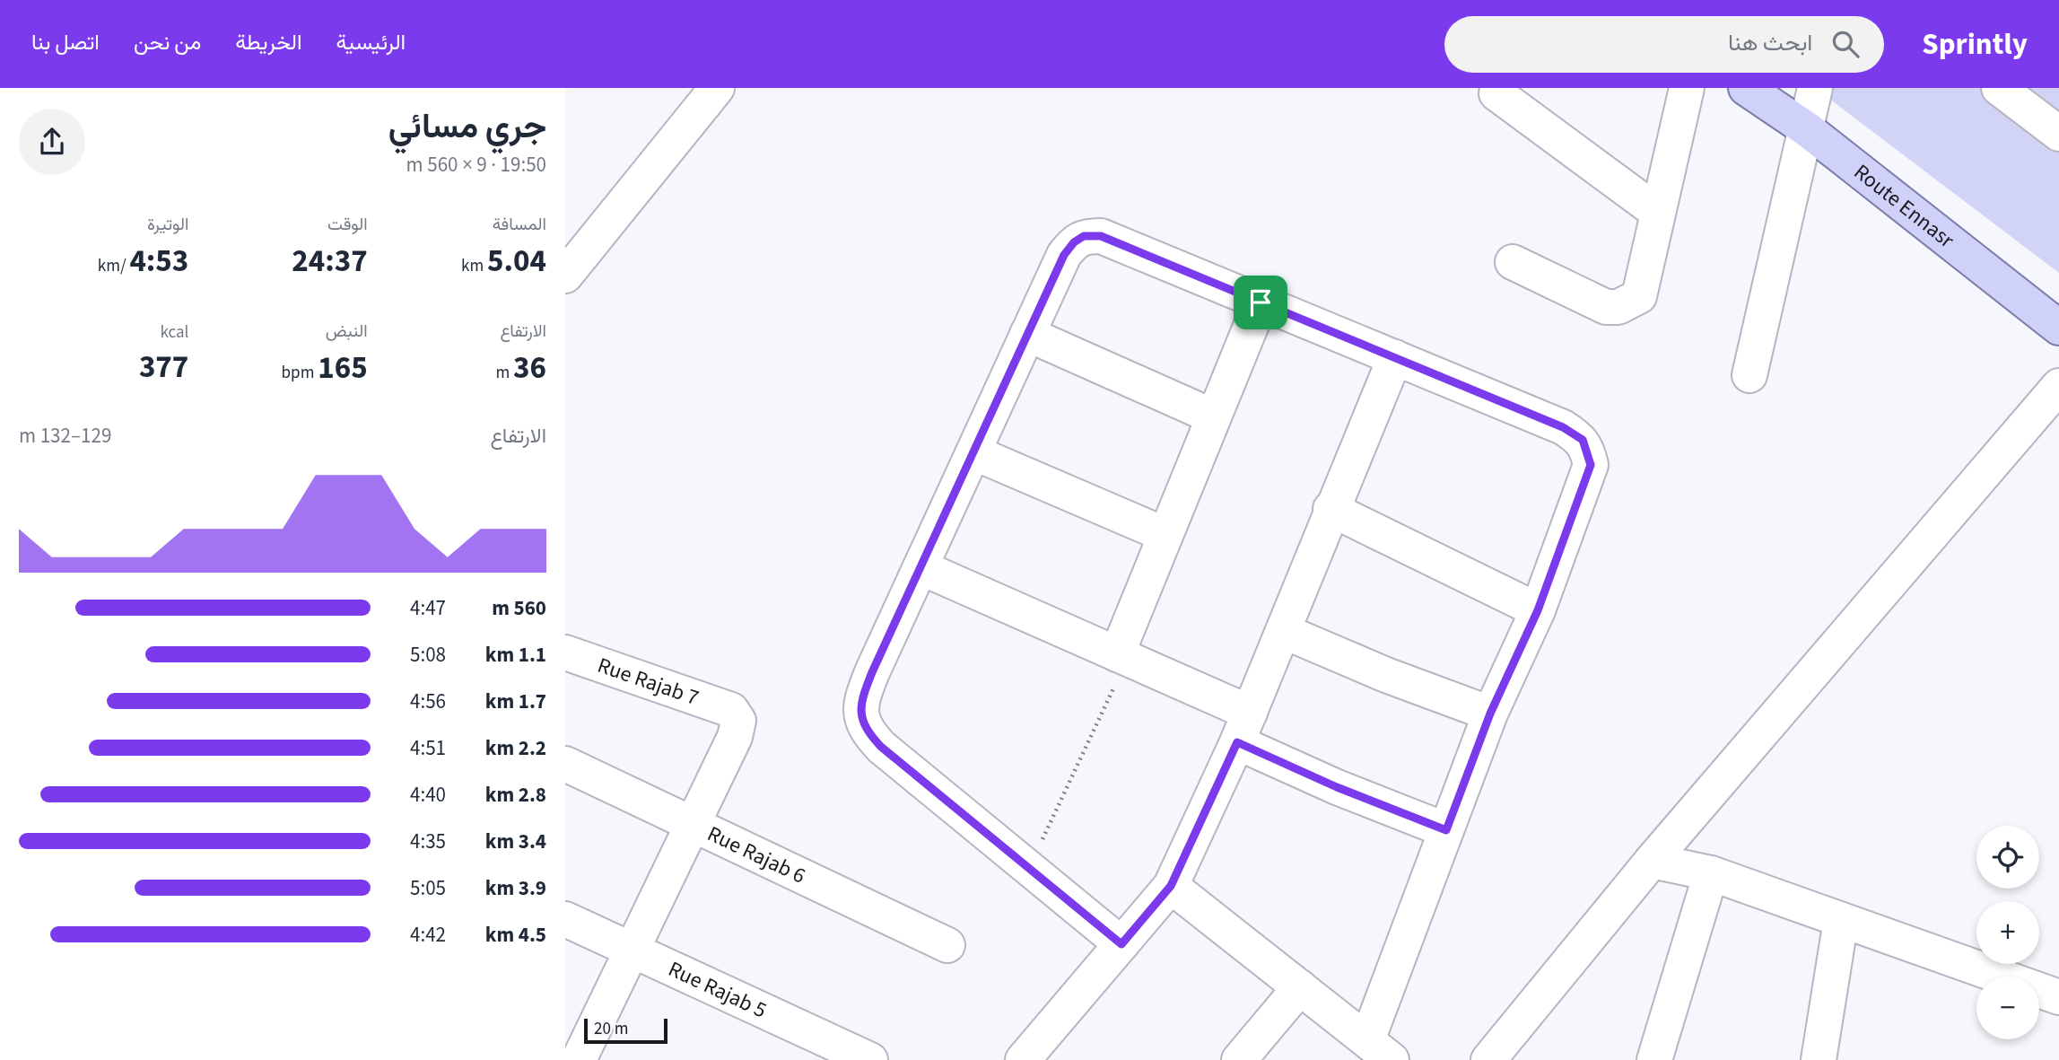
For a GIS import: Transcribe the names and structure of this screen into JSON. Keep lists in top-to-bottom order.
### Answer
{
  "streets": {
    "main road": ["Route Ennasr"],
    "street": ["Rue Rajab 7", "Rue Rajab 6", "Rue Rajab 5"]
  },
  "crossings": [
    ["Rue Rajab 7", "Rue Rajab 6"]
  ],
  "scale_bar": "20 m",
  "page": {
    "header": "Sprintly",
    "search": "ابحث هنا",
    "nav": [
      "الرئيسية",
      "الخريطة",
      "من نحن",
      "اتصل بنا"
    ],
    "heading": ["جري مسائي", "19:50 · 9 × 560 m"],
    "stats": [
      ["المسافة", "5.04 km"],
      ["الوقت", "24:37"],
      ["الوتيرة", "4:53 /km"],
      ["الارتفاع", "36 m"],
      ["النبض", "165 bpm"],
      ["kcal", "377"]
    ],
    "chart": ["الارتفاع", "129–132 m"],
    "list": [
      {
        "name": "560 m",
        "note": "4:47"
      },
      {
        "name": "1.1 km",
        "note": "5:08"
      },
      {
        "name": "1.7 km",
        "note": "4:56"
      },
      {
        "name": "2.2 km",
        "note": "4:51"
      },
      {
        "name": "2.8 km",
        "note": "4:40"
      },
      {
        "name": "3.4 km",
        "note": "4:35"
      },
      {
        "name": "3.9 km",
        "note": "5:05"
      },
      {
        "name": "4.5 km",
        "note": "4:42"
      }
    ],
    "map_buttons": ["+", "−"],
    "scale": "20 m"
  }
}
